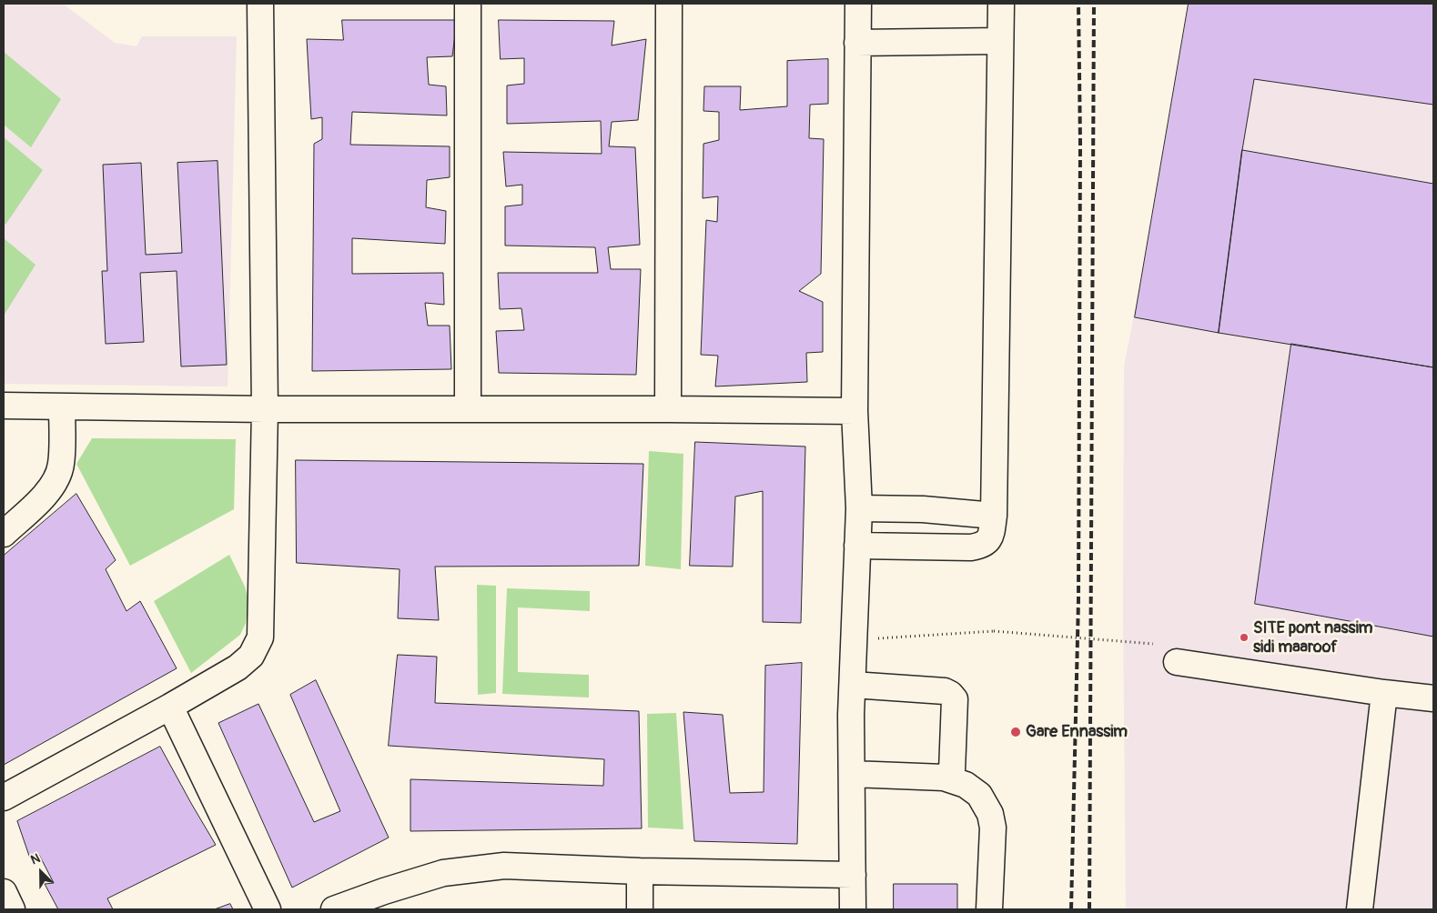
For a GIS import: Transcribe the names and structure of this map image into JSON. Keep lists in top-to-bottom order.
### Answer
{
  "places": ["SITE pont nassim sidi maaroof", "Gare Ennassim"],
  "north": "top left"
}
